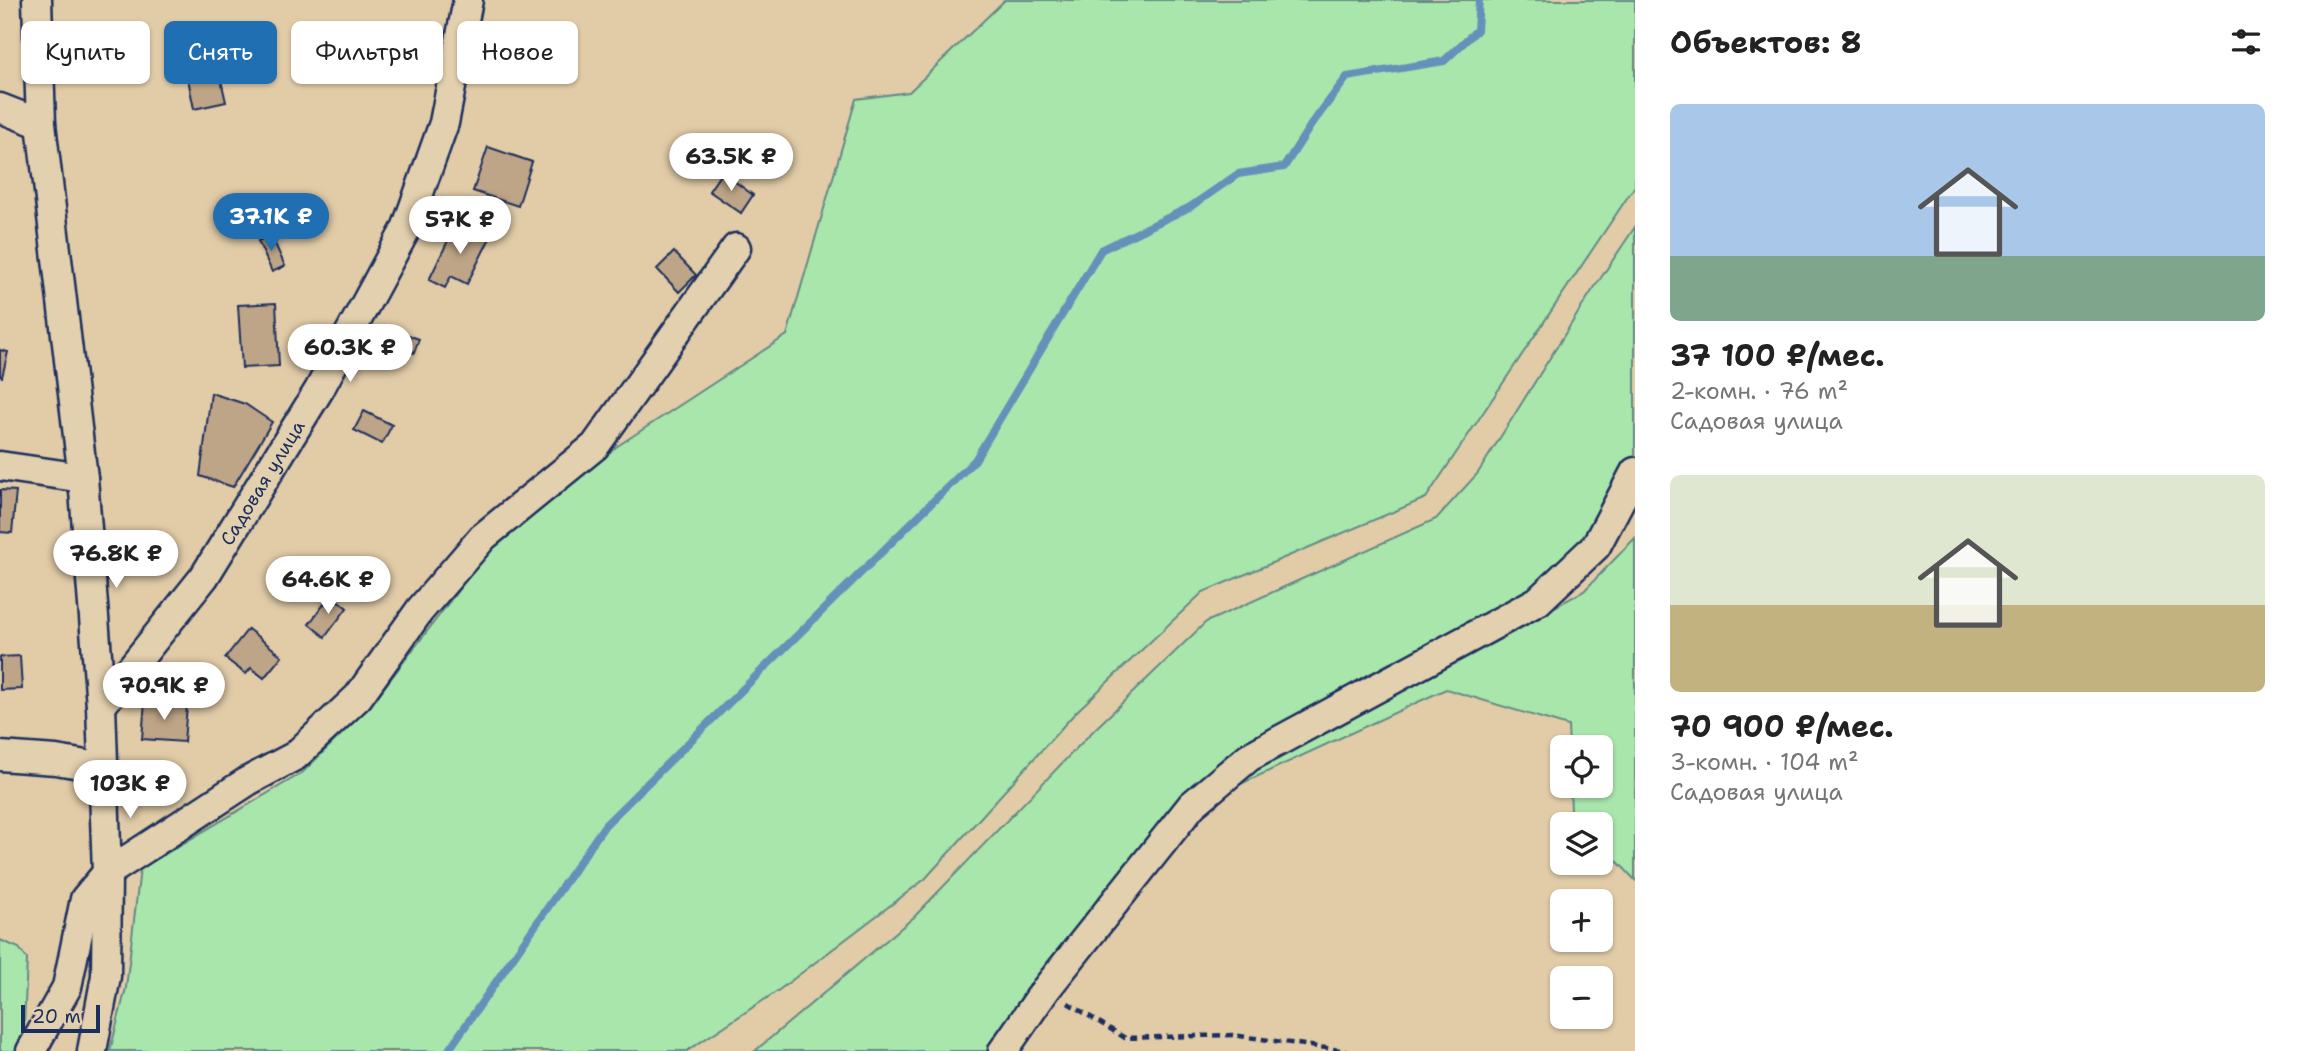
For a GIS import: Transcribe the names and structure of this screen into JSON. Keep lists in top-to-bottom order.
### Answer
{
  "streets": {
    "street": ["Садовая улица"]
  },
  "scale_bar": "20 m",
  "page": {
    "heading": "Объектов: 8",
    "chip": [
      "Купить",
      "Снять",
      "Фильтры",
      "Новое"
    ],
    "list": [
      {
        "name": "37 100 ₽/мес.",
        "note": "2-комн. · 76 m² · Садовая улица"
      },
      {
        "name": "70 900 ₽/мес.",
        "note": "3-комн. · 104 m² · Садовая улица"
      }
    ],
    "price": [
      "63.5K ₽",
      "37.1K ₽",
      "57K ₽",
      "60.3K ₽",
      "76.8K ₽",
      "64.6K ₽",
      "70.9K ₽",
      "103K ₽"
    ],
    "map_buttons": ["+", "−"],
    "scale": "20 m"
  }
}
